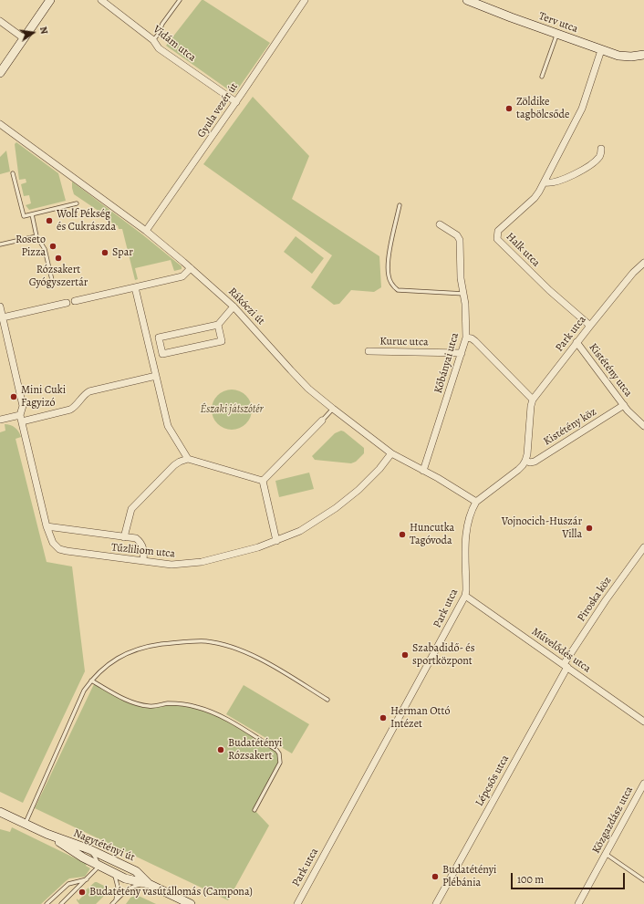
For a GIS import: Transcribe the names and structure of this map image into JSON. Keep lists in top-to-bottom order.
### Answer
{
  "streets": {
    "main road": ["Terv utca", "Nagytétényi út"],
    "street": [
      "Vidám utca",
      "Gyula vezér út",
      "Halk utca",
      "Rákóczi út",
      "Park utca",
      "Kuruc utca",
      "Kőbányai utca",
      "Kistétény utca",
      "Kistétény köz",
      "Tűzliliom utca",
      "Piroska köz",
      "Művelődés utca",
      "Lépcsős utca",
      "Közgazdász utca"
    ]
  },
  "crossings": [
    ["Terv utca", "Halk utca"],
    ["Vidám utca", "Gyula vezér út"],
    ["Gyula vezér út", "Rákóczi út"],
    ["Halk utca", "Park utca"],
    ["Rákóczi út", "Park utca"],
    ["Rákóczi út", "Kőbányai utca"],
    ["Rákóczi út", "Tűzliliom utca"],
    ["Park utca", "Kistétény utca"],
    ["Park utca", "Kistétény köz"],
    ["Park utca", "Művelődés utca"],
    ["Kuruc utca", "Kőbányai utca"],
    ["Kistétény utca", "Kistétény köz"],
    ["Piroska köz", "Művelődés utca"],
    ["Piroska köz", "Lépcsős utca"],
    ["Művelődés utca", "Lépcsős utca"]
  ],
  "parks": ["Északi játszótér"],
  "places": [
    "Zöldike tagbölcsőde",
    "Wolf Pékség és Cukrászda",
    "Roseto Pizza",
    "Spar",
    "Rózsakert Gyógyszertár",
    "Mini Cuki Fagyizó",
    "Vojnocich-Huszár Villa",
    "Huncutka Tagóvoda",
    "Szabadidő- és sportközpont",
    "Herman Ottó Intézet",
    "Budatétényi Rózsakert",
    "Budatétényi Plébánia",
    "Budatétény vasútállomás (Campona)"
  ],
  "scale_bar": "100 m",
  "north": "right"
}
